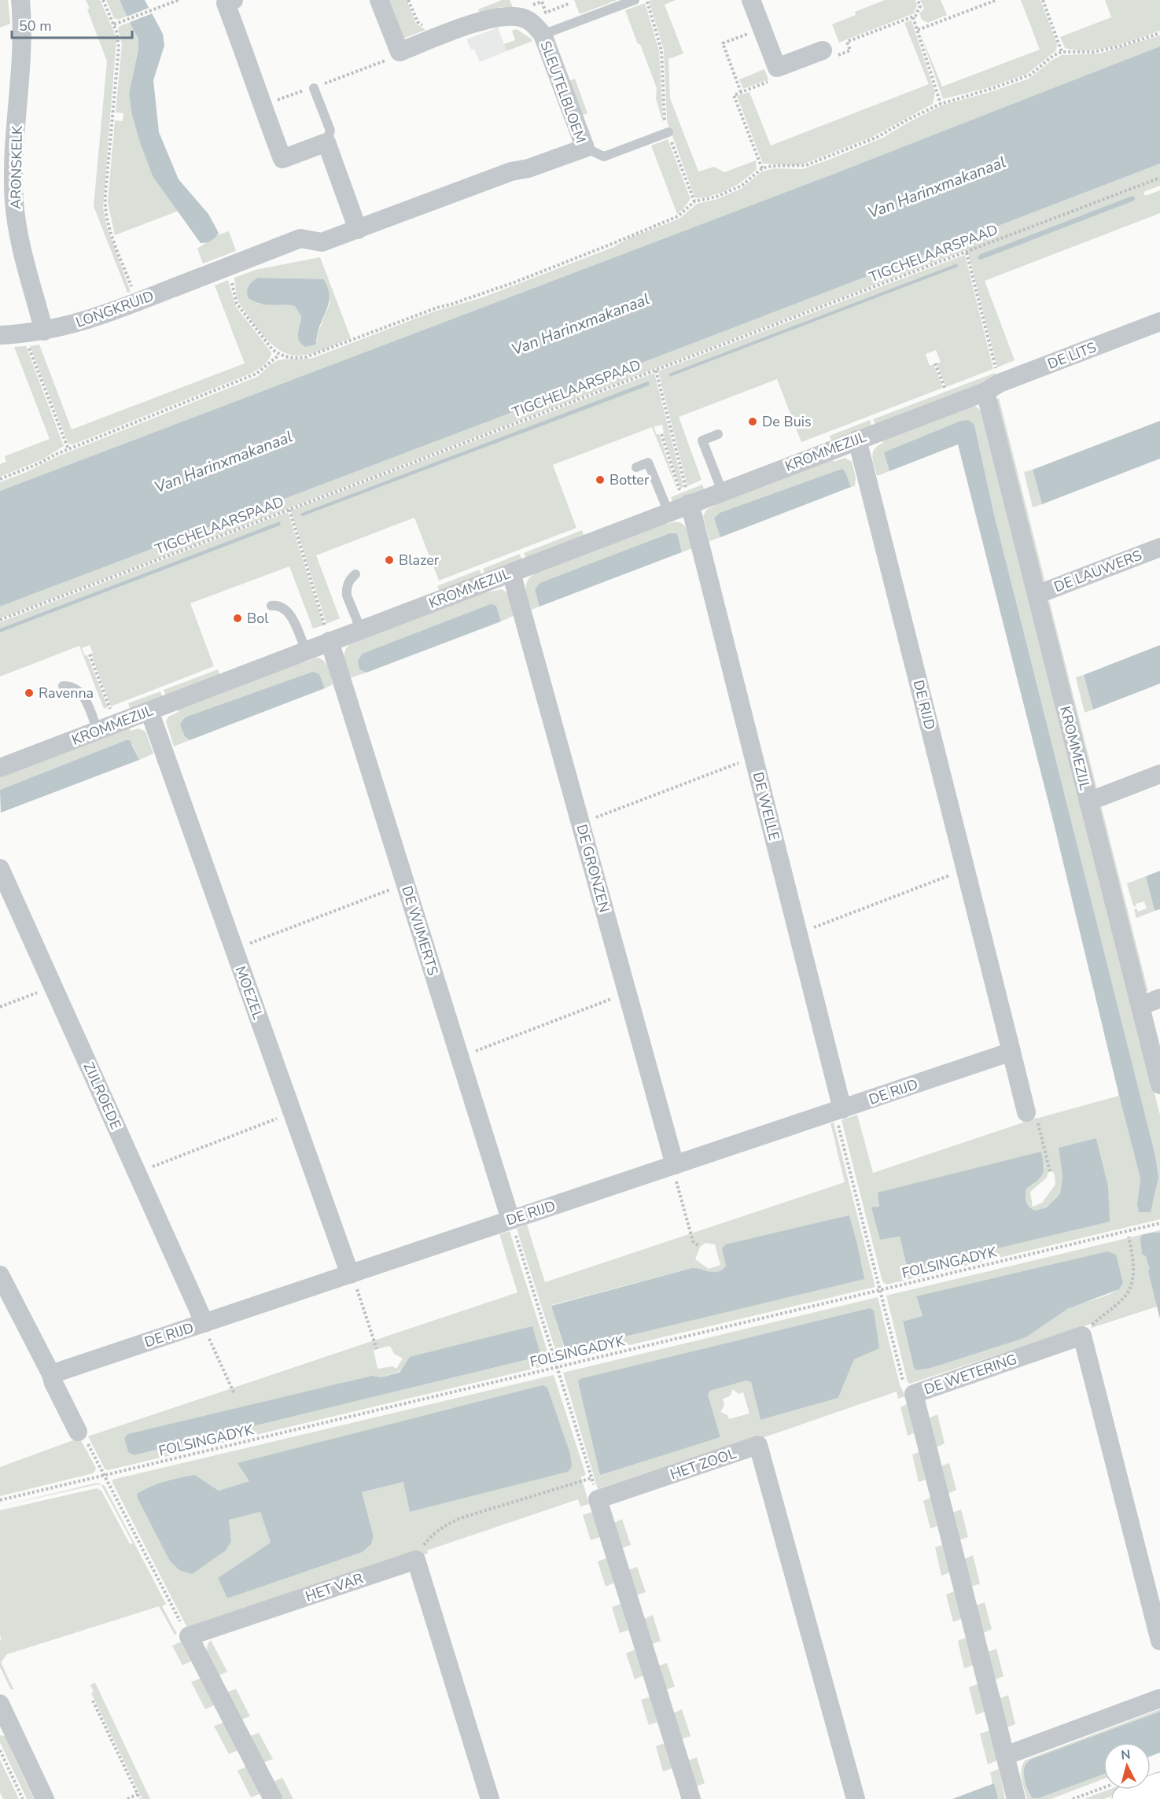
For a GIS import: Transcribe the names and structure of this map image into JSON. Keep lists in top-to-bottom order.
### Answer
{
  "streets": {
    "street": [
      "SLEUTELBLOEM",
      "ARONSKELK",
      "LONGKRUID",
      "DE LITS",
      "KROMMEZIJL",
      "DE LAUWERS",
      "DE RIJD",
      "DE WELLE",
      "DE GRONZEN",
      "DE WIJMERTS",
      "MOEZEL",
      "ZIJLROEDE",
      "DE WETERING",
      "HET ZOOL",
      "HET VAR"
    ],
    "path": ["TIGCHELAARSPAAD", "FOLSINGADYK"]
  },
  "crossings": [
    ["SLEUTELBLOEM", "LONGKRUID"],
    ["ARONSKELK", "LONGKRUID"],
    ["DE LITS", "KROMMEZIJL"],
    ["KROMMEZIJL", "DE LAUWERS"],
    ["KROMMEZIJL", "DE RIJD"],
    ["KROMMEZIJL", "DE WELLE"],
    ["KROMMEZIJL", "DE GRONZEN"],
    ["KROMMEZIJL", "DE WIJMERTS"],
    ["KROMMEZIJL", "MOEZEL"],
    ["DE RIJD", "DE WELLE"],
    ["DE RIJD", "DE GRONZEN"],
    ["DE RIJD", "DE WIJMERTS"],
    ["DE RIJD", "MOEZEL"],
    ["DE RIJD", "ZIJLROEDE"]
  ],
  "water": ["Van Harinxmakanaal"],
  "places": [
    "De Buis",
    "Botter",
    "Blazer",
    "Bol",
    "Ravenna"
  ],
  "scale_bar": "50 m",
  "north": "top"
}
